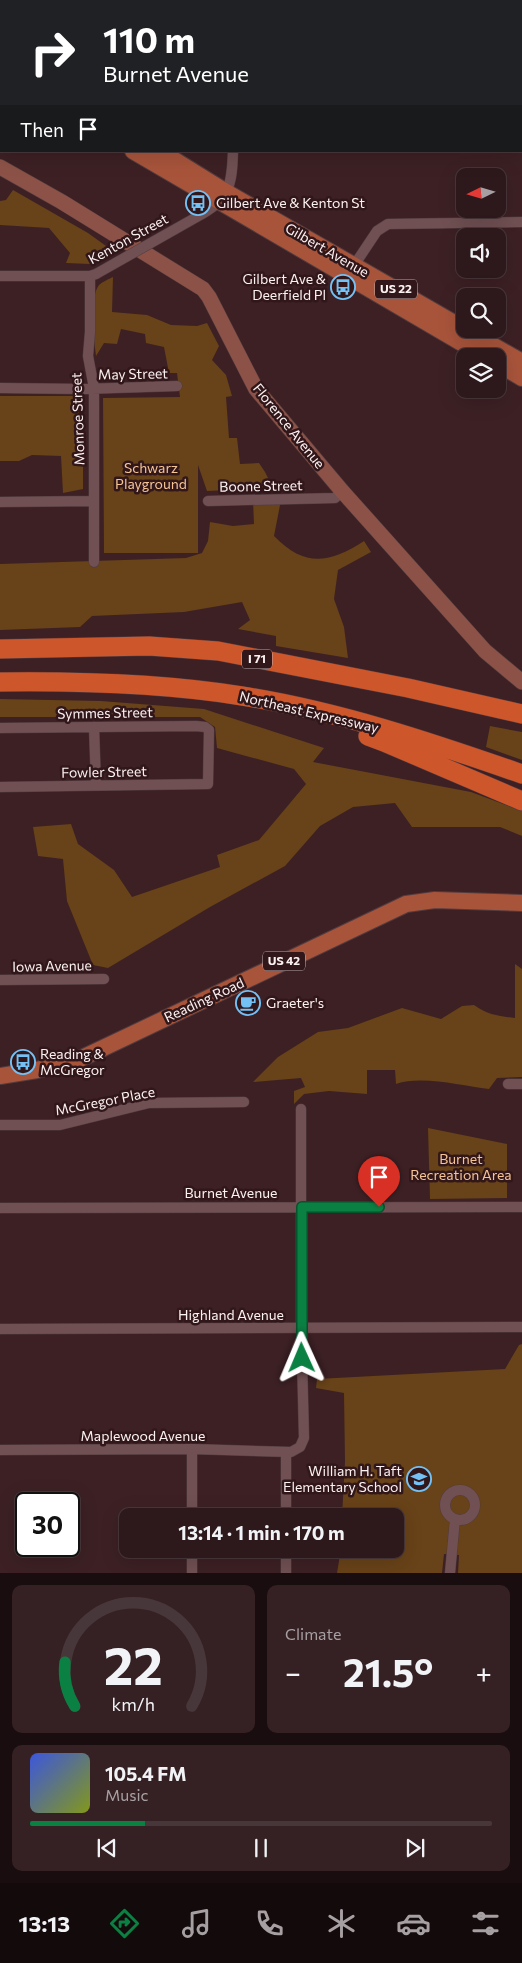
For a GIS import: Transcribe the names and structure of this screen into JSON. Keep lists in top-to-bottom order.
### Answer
{
  "streets": {
    "highway": ["I 71", "Northeast Expressway"],
    "main road": [
      "Gilbert Avenue",
      "US 22",
      "US 42",
      "Reading Road"
    ],
    "street": [
      "Kenton Street",
      "May Street",
      "Monroe Street",
      "Florence Avenue",
      "Boone Street",
      "Symmes Street",
      "Fowler Street",
      "Iowa Avenue",
      "McGregor Place",
      "Burnet Avenue",
      "Highland Avenue",
      "Maplewood Avenue"
    ]
  },
  "crossings": [
    ["Kenton Street", "Gilbert Avenue"],
    ["Kenton Street", "Monroe Street"],
    ["May Street", "Monroe Street"],
    ["Florence Avenue", "Boone Street"],
    ["Symmes Street", "Fowler Street"]
  ],
  "parks": ["Schwarz Playground", "Burnet Recreation Area"],
  "places": {
    "bus stop": ["Gilbert Ave & Kenton St", "Gilbert Ave & Deerfield Pl", "Reading & McGregor"],
    "cafe": ["Graeter's"],
    "school or university": ["William H. Taft Elementary School"]
  },
  "north": "left",
  "page": {
    "turn": ["110 m", "Burnet Avenue"],
    "then": "Then",
    "limit": "30",
    "trip": "13:14 · 1 min · 170 m",
    "tile": "Climate",
    "heat": ["−", "21.5°", "+"],
    "song": ["105.4 FM", "Music"],
    "tabs": "13:13",
    "gauge": ["22", "km/h"]
  }
}
